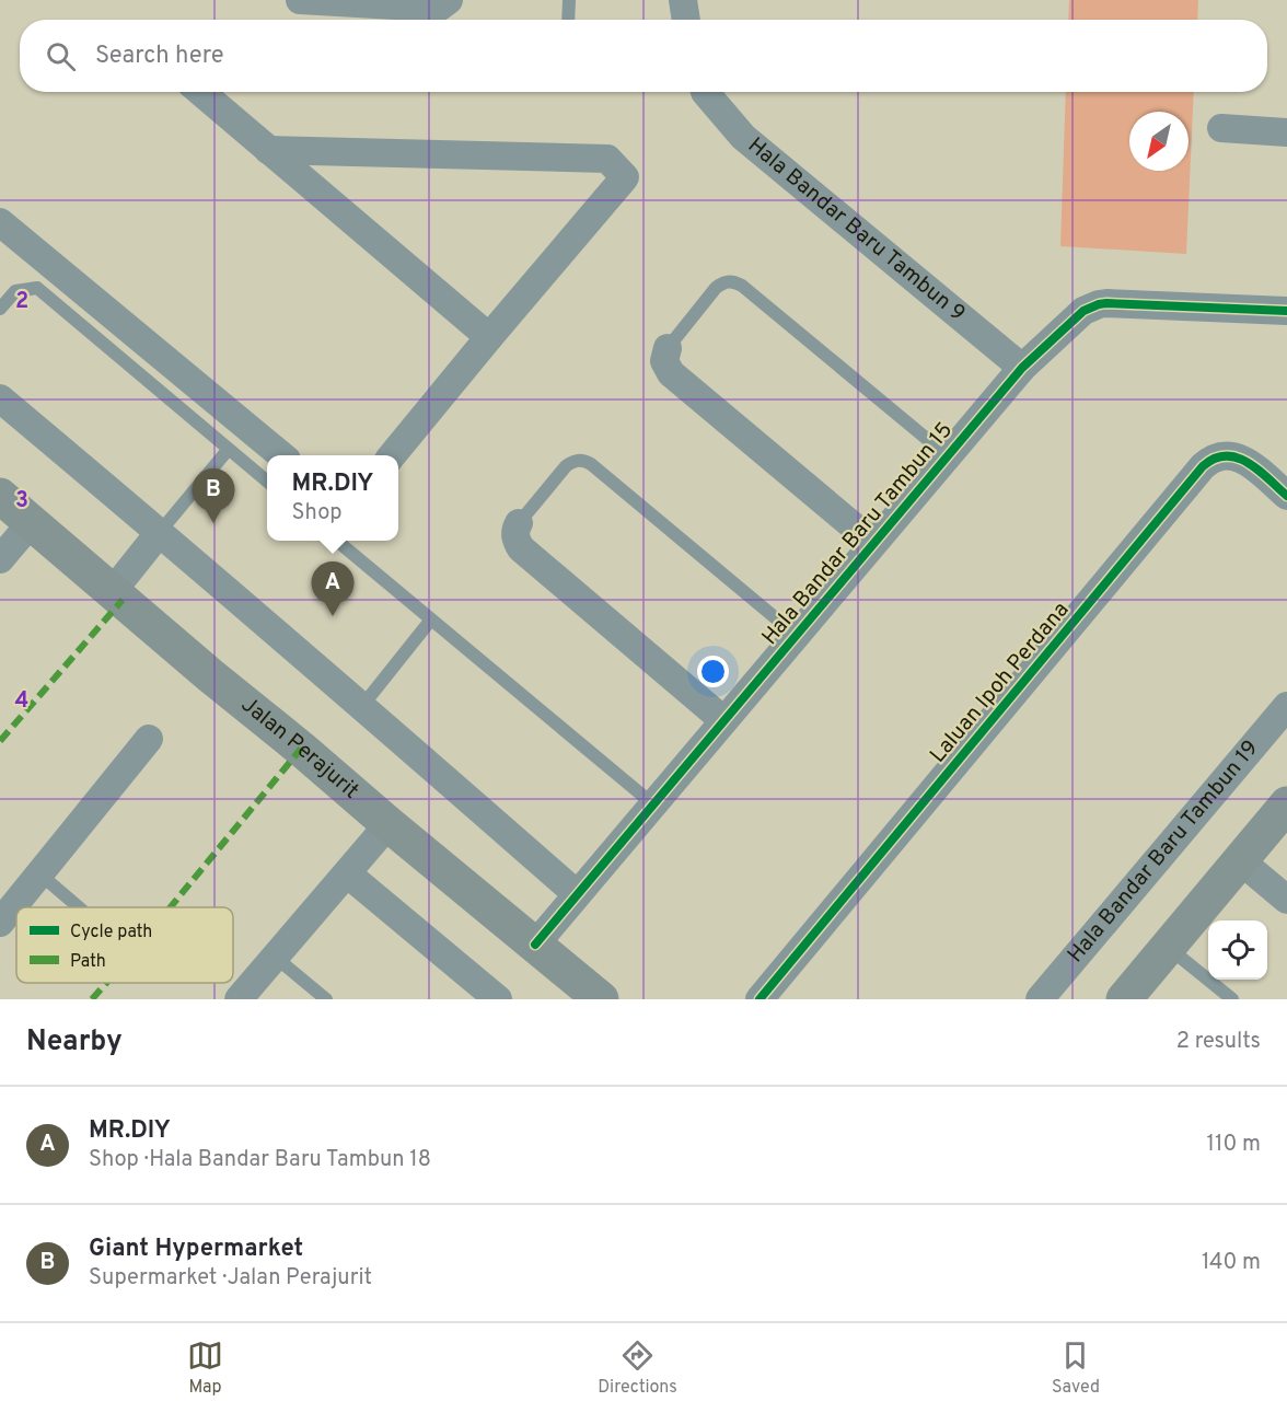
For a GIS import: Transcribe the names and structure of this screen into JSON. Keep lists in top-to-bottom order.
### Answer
{
  "streets": {
    "street": [
      "Hala Bandar Baru Tambun 9",
      "Hala Bandar Baru Tambun 15",
      "Laluan Ipoh Perdana",
      "Jalan Perajurit",
      "Hala Bandar Baru Tambun 19"
    ]
  },
  "crossings": [
    ["Hala Bandar Baru Tambun 9", "Hala Bandar Baru Tambun 15"],
    ["Hala Bandar Baru Tambun 15", "Jalan Perajurit"]
  ],
  "legend": ["Cycle path", "Path"],
  "north": "bottom left",
  "page": {
    "search": "Search here",
    "popup": ["MR.DIY", "Shop"],
    "pins": ["B", "A"],
    "heading": ["Nearby", "2 results"],
    "list": [
      {
        "mark": "A",
        "name": "MR.DIY",
        "note": "Shop · Hala Bandar Baru Tambun 18",
        "value": "110 m"
      },
      {
        "mark": "B",
        "name": "Giant Hypermarket",
        "note": "Supermarket · Jalan Perajurit",
        "value": "140 m"
      }
    ],
    "nav": ["Map", "Directions", "Saved"]
  },
  "grid": {
    "rows": ["2", "3", "4"]
  }
}
